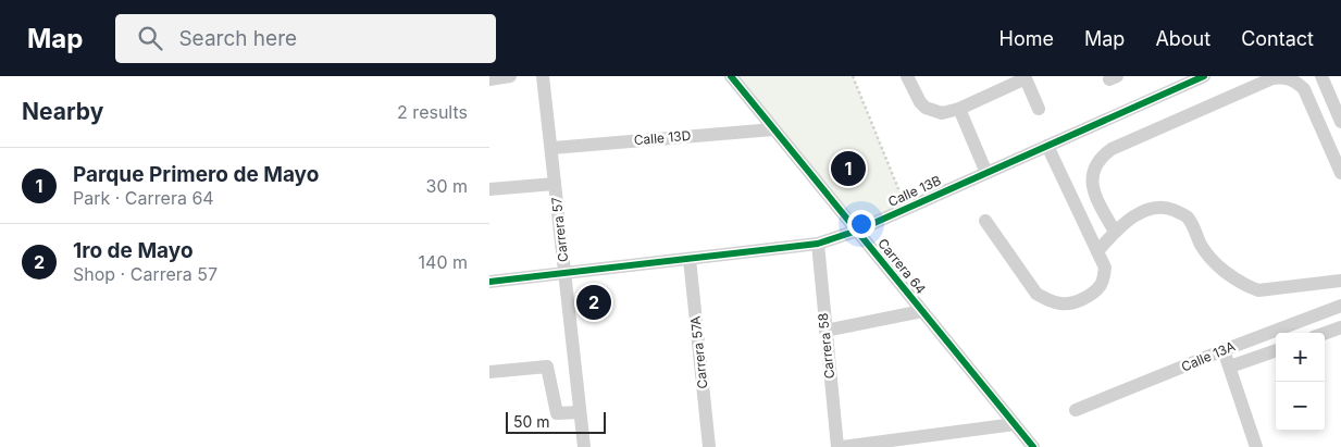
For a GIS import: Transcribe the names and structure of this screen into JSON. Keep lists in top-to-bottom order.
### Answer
{
  "streets": {
    "street": [
      "Calle 13D",
      "Calle 13B",
      "Carrera 57",
      "Carrera 64",
      "Carrera 58",
      "Carrera 57A",
      "Calle 13A"
    ]
  },
  "crossings": [
    ["Calle 13D", "Carrera 57"],
    ["Calle 13D", "Carrera 64"],
    ["Calle 13B", "Carrera 57"],
    ["Calle 13B", "Carrera 64"],
    ["Calle 13B", "Carrera 58"],
    ["Calle 13B", "Carrera 57A"]
  ],
  "scale_bar": "50 m",
  "page": {
    "header": "Map",
    "search": "Search here",
    "nav": [
      "Home",
      "Map",
      "About",
      "Contact"
    ],
    "heading": ["Nearby", "2 results"],
    "list": [
      {
        "mark": "1",
        "name": "Parque Primero de Mayo",
        "note": "Park · Carrera 64",
        "value": "30 m"
      },
      {
        "mark": "2",
        "name": "1ro de Mayo",
        "note": "Shop · Carrera 57",
        "value": "140 m"
      }
    ],
    "pins": ["1", "2"],
    "map_buttons": ["+", "−"],
    "scale": "50 m"
  }
}
